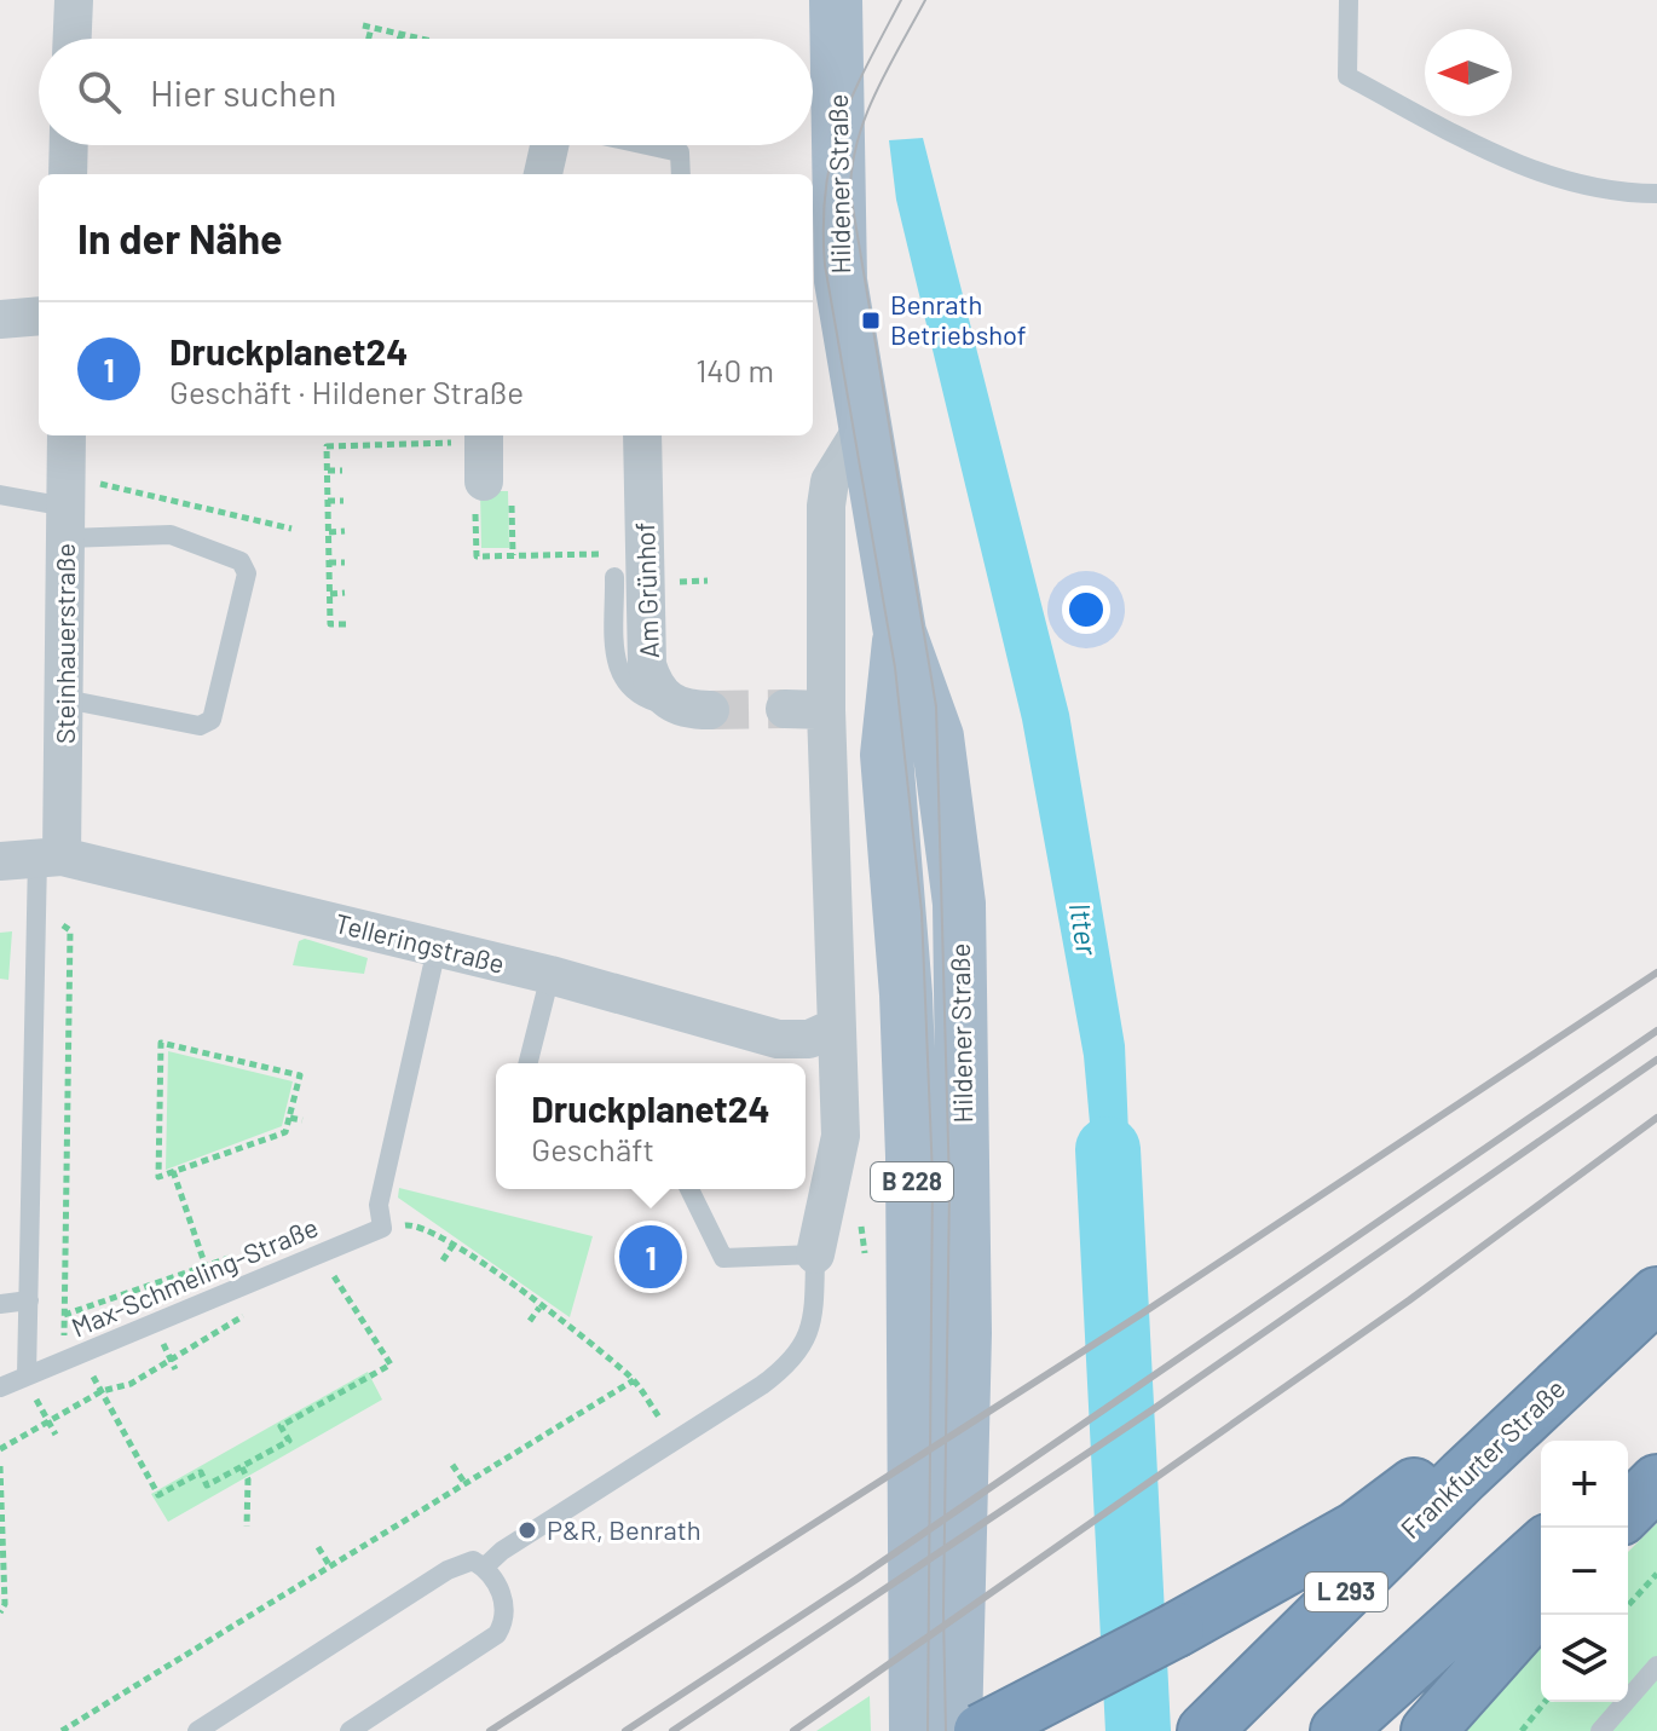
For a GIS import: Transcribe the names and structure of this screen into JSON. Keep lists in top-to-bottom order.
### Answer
{
  "streets": {
    "highway": ["Frankfurter Straße", "L 293"],
    "main road": ["Hildener Straße", "B 228"],
    "street": ["Am Grünhof", "Steinhauerstraße", "Telleringstraße"],
    "lane": ["Max-Schmeling-Straße"]
  },
  "crossings": [
    ["Steinhauerstraße", "Telleringstraße"],
    ["Steinhauerstraße", "Max-Schmeling-Straße"],
    ["Telleringstraße", "Max-Schmeling-Straße"]
  ],
  "water": ["Itter"],
  "places": {
    "transit": ["Benrath Betriebshof"],
    "other": ["P&R, Benrath"]
  },
  "north": "left",
  "page": {
    "search": "Hier suchen",
    "heading": "In der Nähe",
    "list": [
      {
        "mark": "1",
        "name": "Druckplanet24",
        "note": "Geschäft · Hildener Straße",
        "value": "140 m"
      }
    ],
    "popup": ["Druckplanet24", "Geschäft"],
    "pins": "1",
    "map_buttons": ["+", "−"]
  }
}
